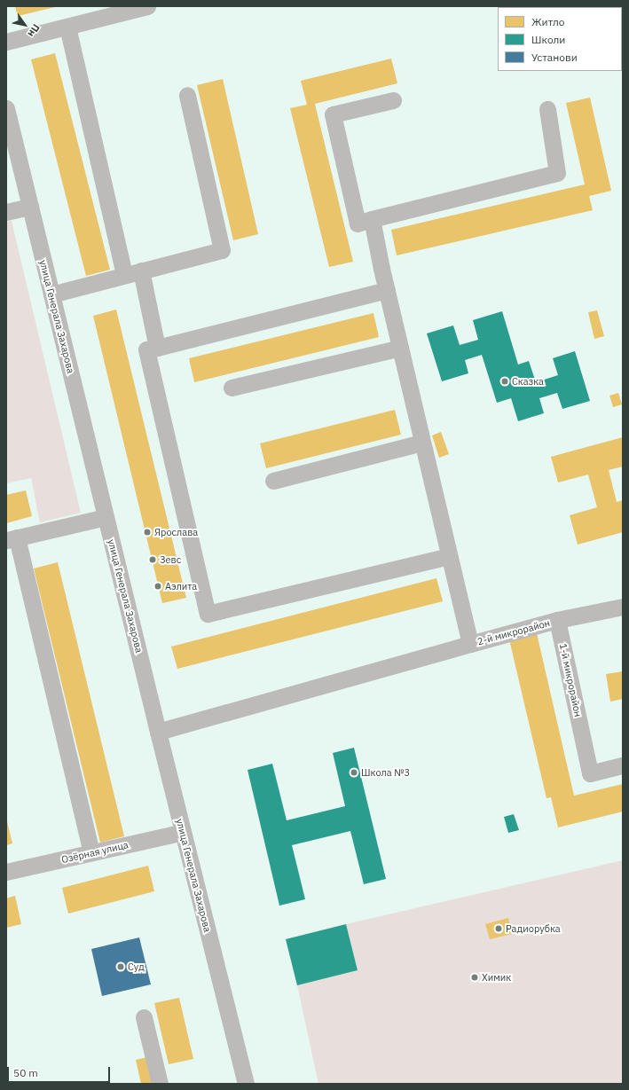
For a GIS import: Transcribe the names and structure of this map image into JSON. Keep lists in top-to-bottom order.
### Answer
{
  "streets": {
    "street": [
      "улица Генерала Захарова",
      "2-й микрорайон",
      "1-й микрорайон",
      "Озёрная улица"
    ]
  },
  "crossings": [
    ["улица Генерала Захарова", "2-й микрорайон"],
    ["улица Генерала Захарова", "Озёрная улица"],
    ["2-й микрорайон", "1-й микрорайон"]
  ],
  "places": [
    "Сказка",
    "Ярослава",
    "Зевс",
    "Аэлита",
    "Школа №3",
    "Радиорубка",
    "Суд",
    "Химик"
  ],
  "legend": ["Житло", "Школи", "Установи"],
  "scale_bar": "50 m",
  "north": "bottom right"
}
